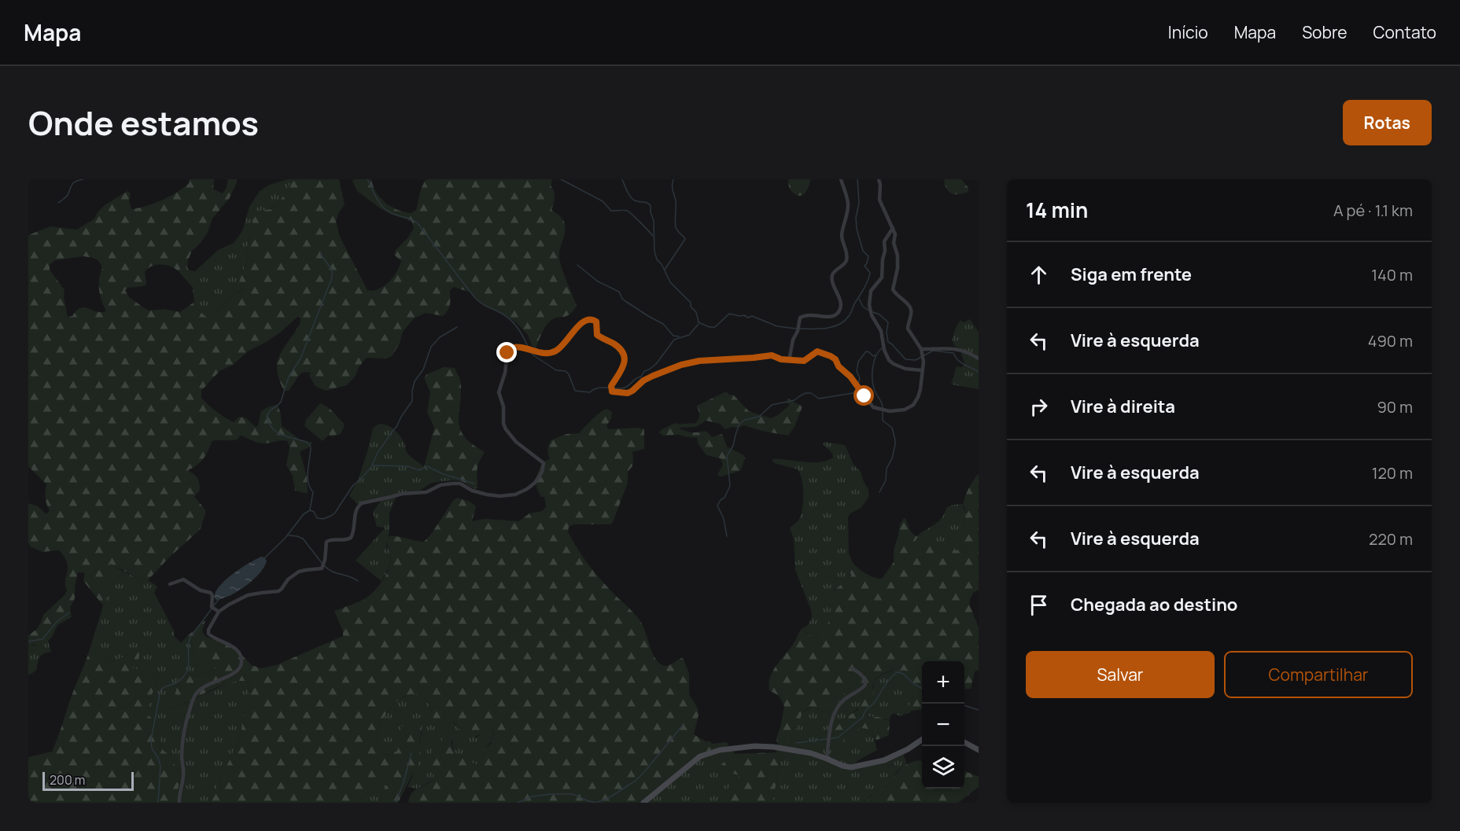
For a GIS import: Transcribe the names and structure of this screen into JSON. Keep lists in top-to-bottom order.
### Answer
{
  "scale_bar": "200 m",
  "page": {
    "header": "Mapa",
    "nav": [
      "Início",
      "Mapa",
      "Sobre",
      "Contato"
    ],
    "title": "Onde estamos",
    "buttons": [
      "Rotas",
      ["Salvar", "Compartilhar"]
    ],
    "heading": ["14 min", "A pé · 1.1 km"],
    "list": [
      ["Siga em frente", "140 m"],
      ["Vire à esquerda", "490 m"],
      ["Vire à direita", "90 m"],
      ["Vire à esquerda", "120 m"],
      ["Vire à esquerda", "220 m"],
      "Chegada ao destino"
    ],
    "map_buttons": ["+", "−"],
    "scale": "200 m"
  }
}
